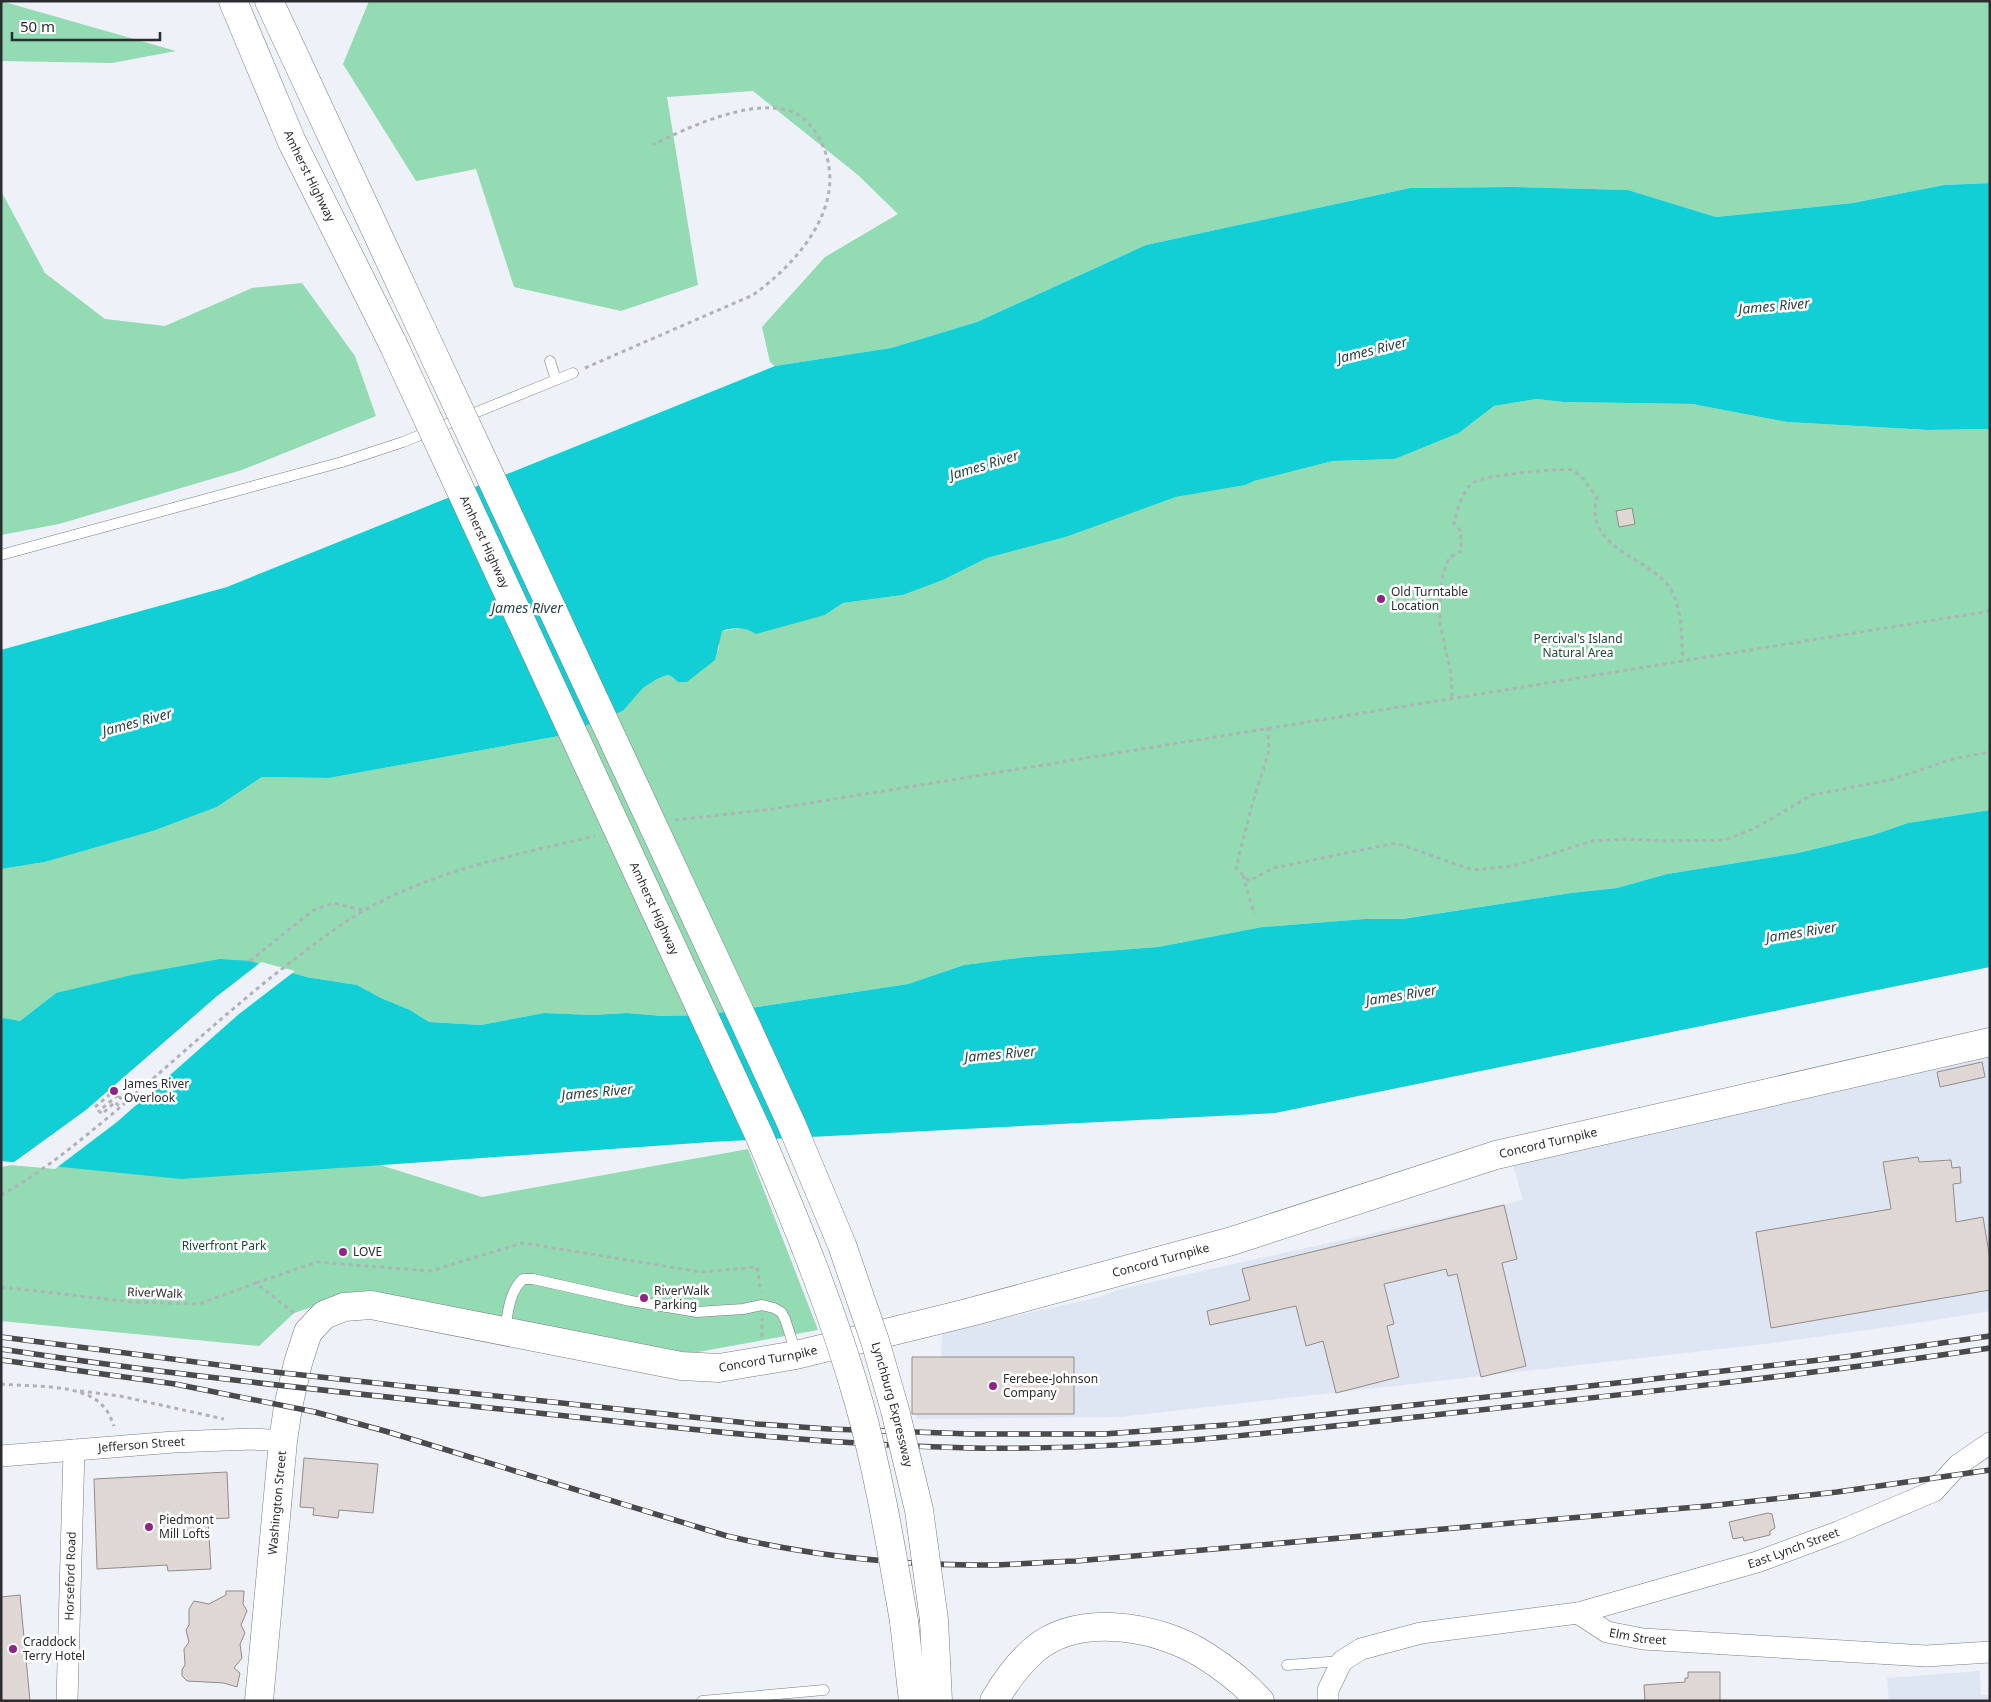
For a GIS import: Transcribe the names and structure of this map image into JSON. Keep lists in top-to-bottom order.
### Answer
{
  "streets": {
    "main road": [
      "Amherst Highway",
      "Concord Turnpike",
      "Lynchburg Expressway",
      "Washington Street"
    ],
    "street": [
      "Jefferson Street",
      "East Lynch Street",
      "Horseford Road",
      "Elm Street"
    ],
    "path": ["RiverWalk"]
  },
  "crossings": [
    ["Concord Turnpike", "Washington Street"],
    ["Jefferson Street", "Washington Street"],
    ["Jefferson Street", "Horseford Road"],
    ["East Lynch Street", "Elm Street"]
  ],
  "water": ["James River"],
  "parks": ["Percival's Island Natural Area", "Riverfront Park"],
  "places": [
    "Old Turntable Location",
    "James River Overlook",
    "LOVE",
    "RiverWalk Parking",
    "Ferebee-Johnson Company",
    "Piedmont Mill Lofts",
    "Craddock Terry Hotel"
  ],
  "scale_bar": "50 m"
}
